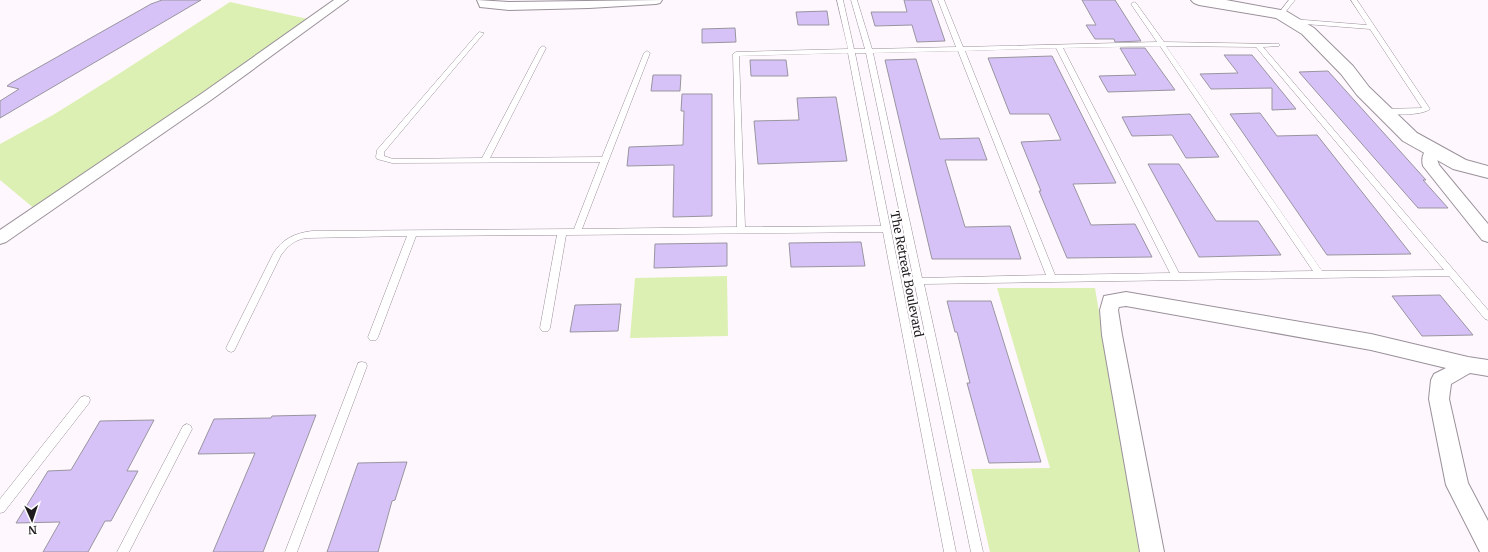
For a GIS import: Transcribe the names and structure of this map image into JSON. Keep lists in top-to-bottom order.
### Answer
{
  "streets": {
    "lane": ["The Retreat Boulevard"]
  },
  "north": "bottom"
}
